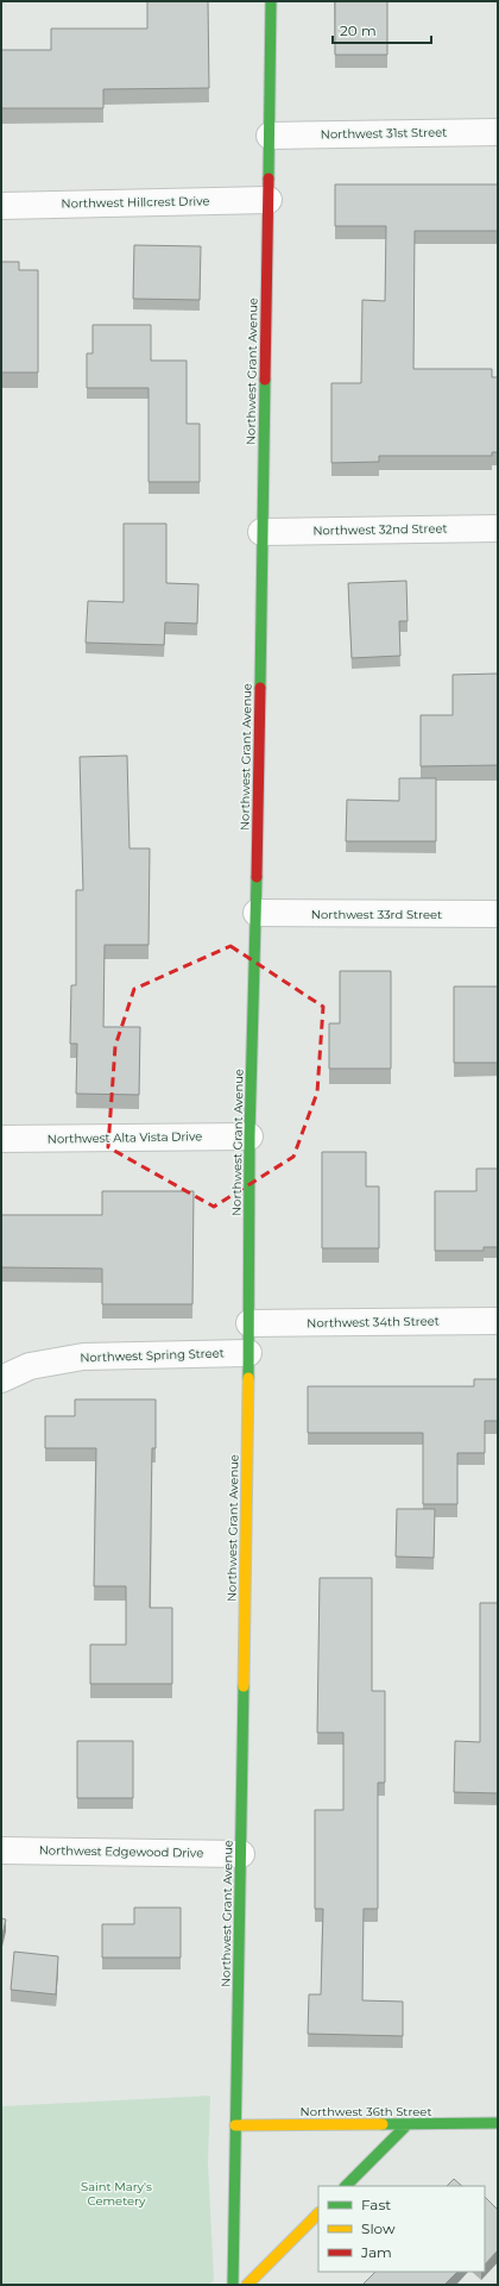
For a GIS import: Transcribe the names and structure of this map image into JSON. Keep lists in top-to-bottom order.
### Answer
{
  "streets": {
    "street": [
      "Northwest 31st Street",
      "Northwest Hillcrest Drive",
      "Northwest Grant Avenue",
      "Northwest 32nd Street",
      "Northwest 33rd Street",
      "Northwest Alta Vista Drive",
      "Northwest 34th Street",
      "Northwest Spring Street",
      "Northwest Edgewood Drive",
      "Northwest 36th Street"
    ]
  },
  "crossings": [
    ["Northwest 31st Street", "Northwest Grant Avenue"],
    ["Northwest Hillcrest Drive", "Northwest Grant Avenue"],
    ["Northwest Grant Avenue", "Northwest 32nd Street"],
    ["Northwest Grant Avenue", "Northwest 33rd Street"],
    ["Northwest Grant Avenue", "Northwest Alta Vista Drive"],
    ["Northwest Grant Avenue", "Northwest 34th Street"],
    ["Northwest Grant Avenue", "Northwest Spring Street"],
    ["Northwest Grant Avenue", "Northwest Edgewood Drive"],
    ["Northwest Grant Avenue", "Northwest 36th Street"]
  ],
  "parks": ["Saint Mary's Cemetery"],
  "legend": ["Fast", "Slow", "Jam"],
  "scale_bar": "20 m"
}
